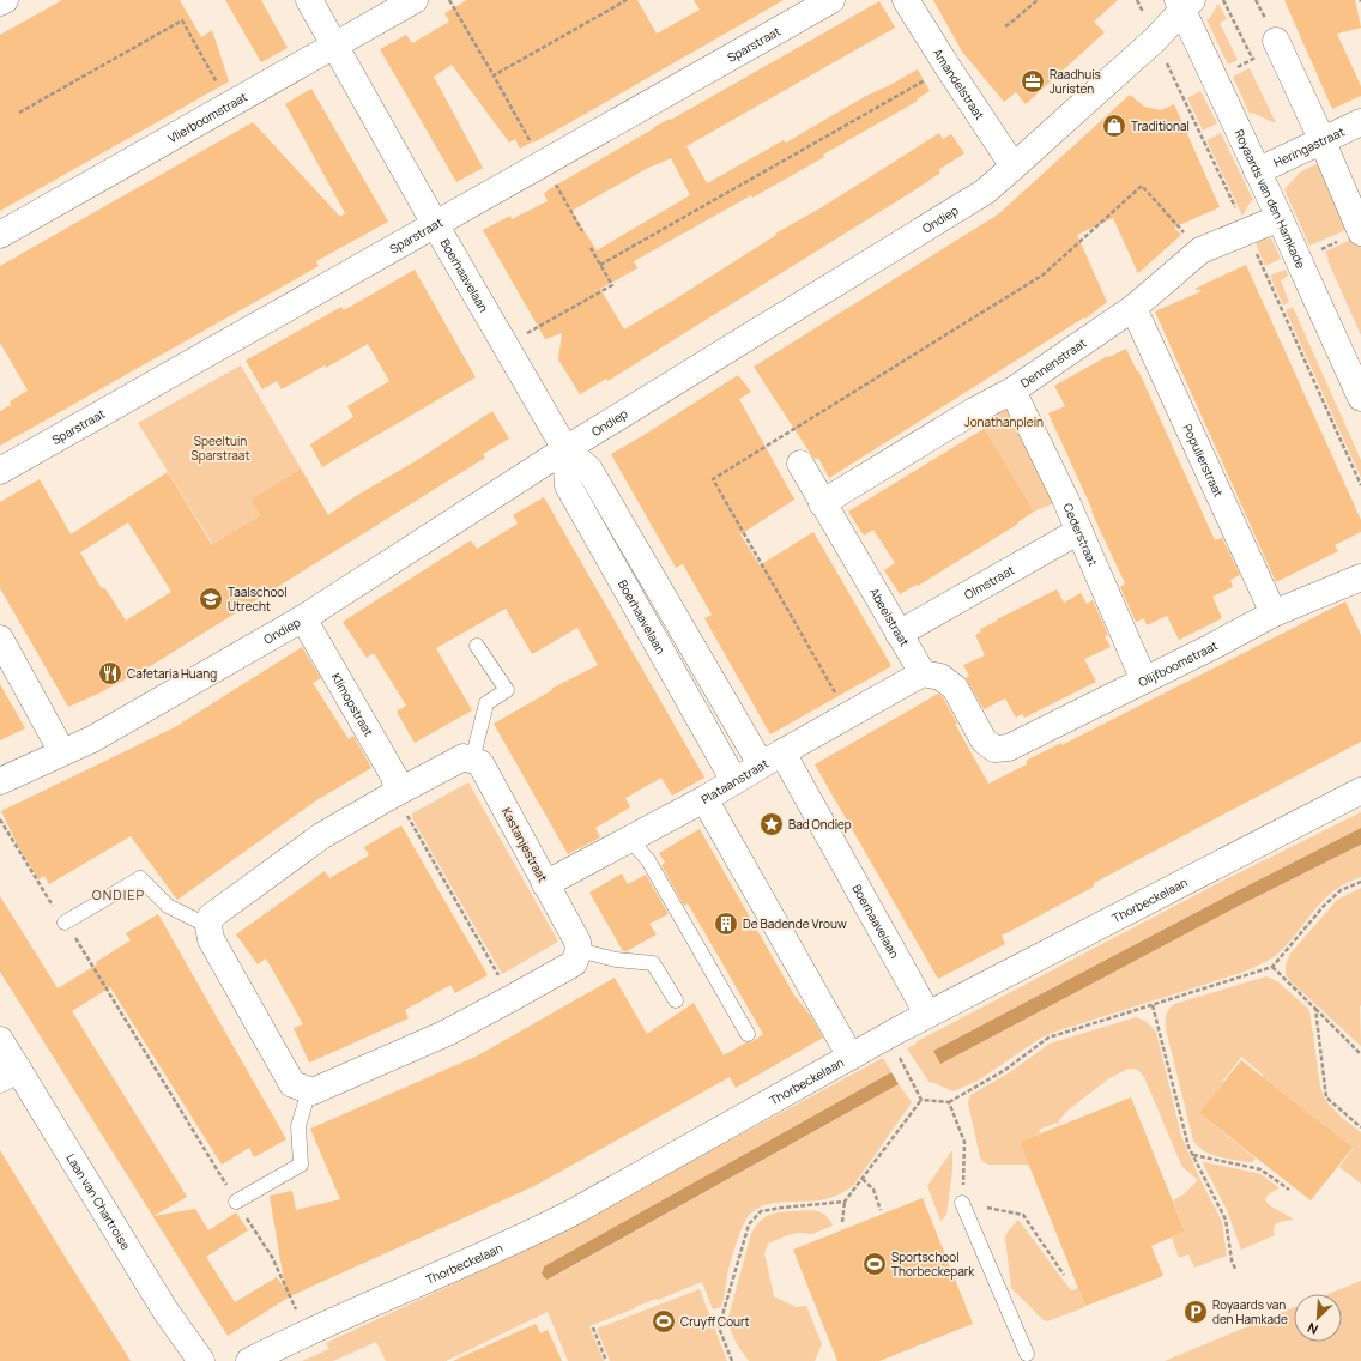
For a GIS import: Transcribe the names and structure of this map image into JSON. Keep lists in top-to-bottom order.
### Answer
{
  "streets": {
    "street": [
      "Sparstraat",
      "Amandelstraat",
      "Vlierboomstraat",
      "Heringastraat",
      "Royaards van den Hamkade",
      "Ondiep",
      "Boerhaavelaan",
      "Dennenstraat",
      "Populierstraat",
      "Cederstraat",
      "Olmstraat",
      "Abeelstraat",
      "Olijfboomstraat",
      "Klimopstraat",
      "Plataanstraat",
      "Kastanjestraat",
      "Thorbeckelaan",
      "Laan van Chartroise"
    ]
  },
  "crossings": [
    ["Sparstraat", "Boerhaavelaan"],
    ["Amandelstraat", "Ondiep"],
    ["Vlierboomstraat", "Boerhaavelaan"],
    ["Heringastraat", "Royaards van den Hamkade"],
    ["Royaards van den Hamkade", "Ondiep"],
    ["Royaards van den Hamkade", "Dennenstraat"],
    ["Ondiep", "Boerhaavelaan"],
    ["Ondiep", "Klimopstraat"],
    ["Boerhaavelaan", "Plataanstraat"],
    ["Boerhaavelaan", "Thorbeckelaan"],
    ["Dennenstraat", "Populierstraat"],
    ["Dennenstraat", "Cederstraat"],
    ["Dennenstraat", "Abeelstraat"],
    ["Populierstraat", "Olijfboomstraat"],
    ["Cederstraat", "Olmstraat"],
    ["Cederstraat", "Olijfboomstraat"],
    ["Olmstraat", "Abeelstraat"],
    ["Abeelstraat", "Olijfboomstraat"],
    ["Abeelstraat", "Plataanstraat"],
    ["Olijfboomstraat", "Plataanstraat"],
    ["Plataanstraat", "Kastanjestraat"]
  ],
  "districts": ["ONDIEP"],
  "parks": ["Jonathanplein", "Speeltuin Sparstraat"],
  "places": {
    "office": ["Raadhuis Juristen"],
    "shop": ["Traditional"],
    "school or university": ["Taalschool Utrecht"],
    "restaurant": ["Cafetaria Huang"],
    "place": ["Bad Ondiep"],
    "building": ["De Badende Vrouw"],
    "sports": ["Sportschool Thorbeckepark", "Cruyff Court"],
    "parking": ["Royaards van den Hamkade"]
  },
  "north": "bottom left"
}
